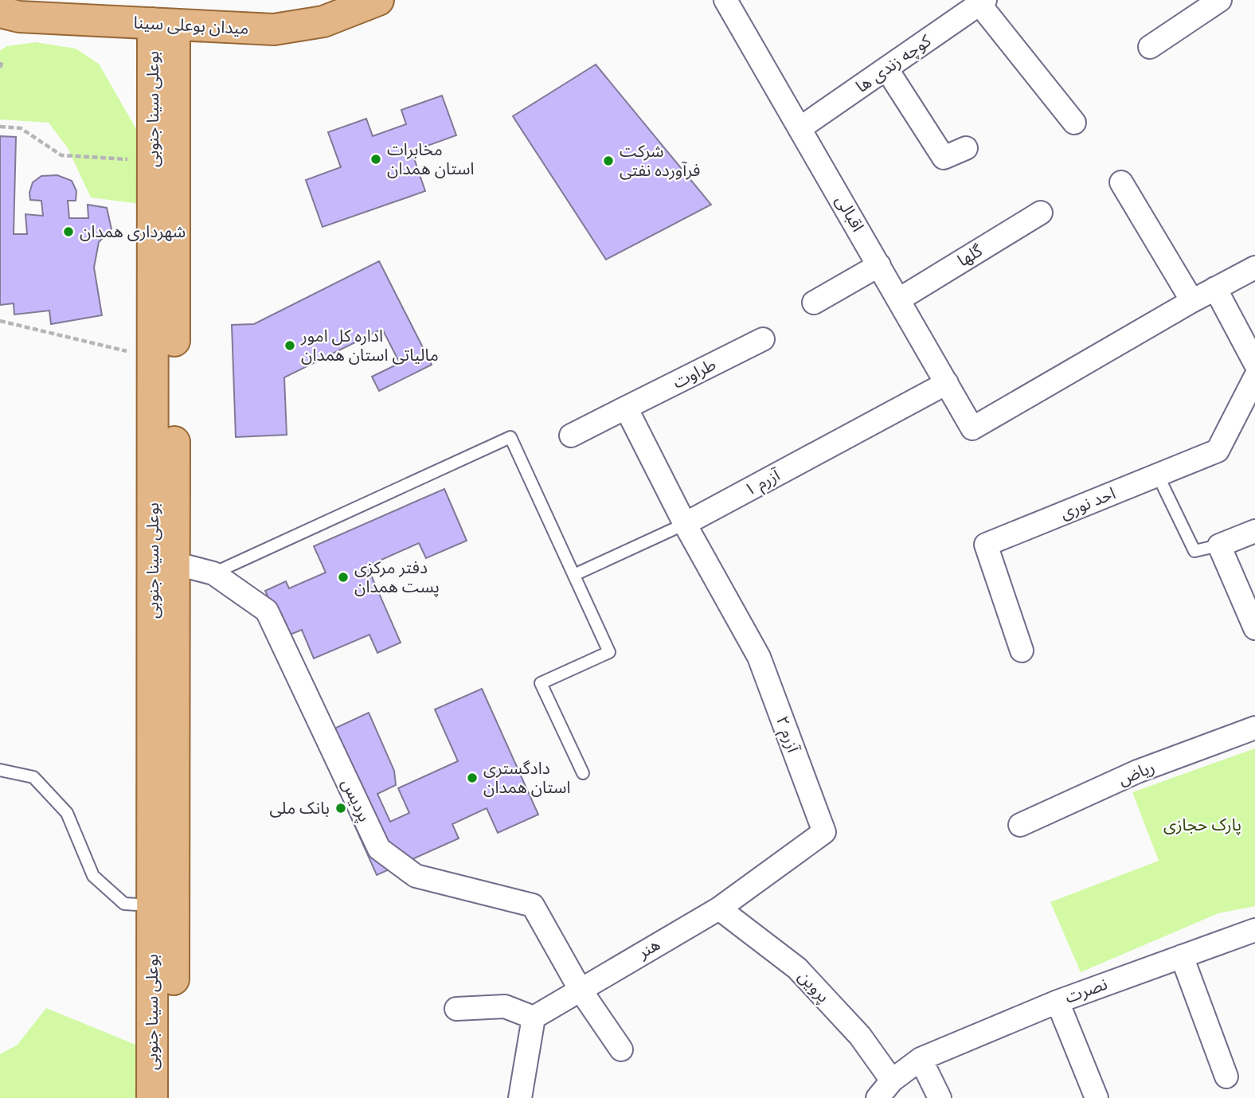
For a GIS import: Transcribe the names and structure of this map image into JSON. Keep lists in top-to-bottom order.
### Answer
{
  "streets": {
    "main road": ["میدان بوعلی سینا", "بوعلی سینا جنوبی"],
    "street": [
      "کوچه زندی ها",
      "اقبالی",
      "گلها",
      "طراوت",
      "آزرم ۱",
      "احد نوری",
      "آزرم ۲",
      "ریاض",
      "پردیس",
      "هنر",
      "پروین",
      "نصرت"
    ]
  },
  "crossings": [
    ["میدان بوعلی سینا", "بوعلی سینا جنوبی"],
    ["کوچه زندی ها", "اقبالی"],
    ["بوعلی سینا جنوبی", "پردیس"],
    ["اقبالی", "گلها"],
    ["اقبالی", "آزرم ۱"],
    ["آزرم ۱", "آزرم ۲"],
    ["آزرم ۲", "هنر"],
    ["آزرم ۲", "پروین"],
    ["پردیس", "هنر"],
    ["هنر", "پروین"],
    ["پروین", "نصرت"]
  ],
  "parks": ["پارک حجازی"],
  "places": [
    "مخابرات استان همدان",
    "شرکت فرآورده نفتی",
    "شهرداری همدان",
    "اداره کل امور مالیاتی استان همدان",
    "دفتر مرکزی پست همدان",
    "دادگستری استان همدان",
    "بانک ملی"
  ]
}
